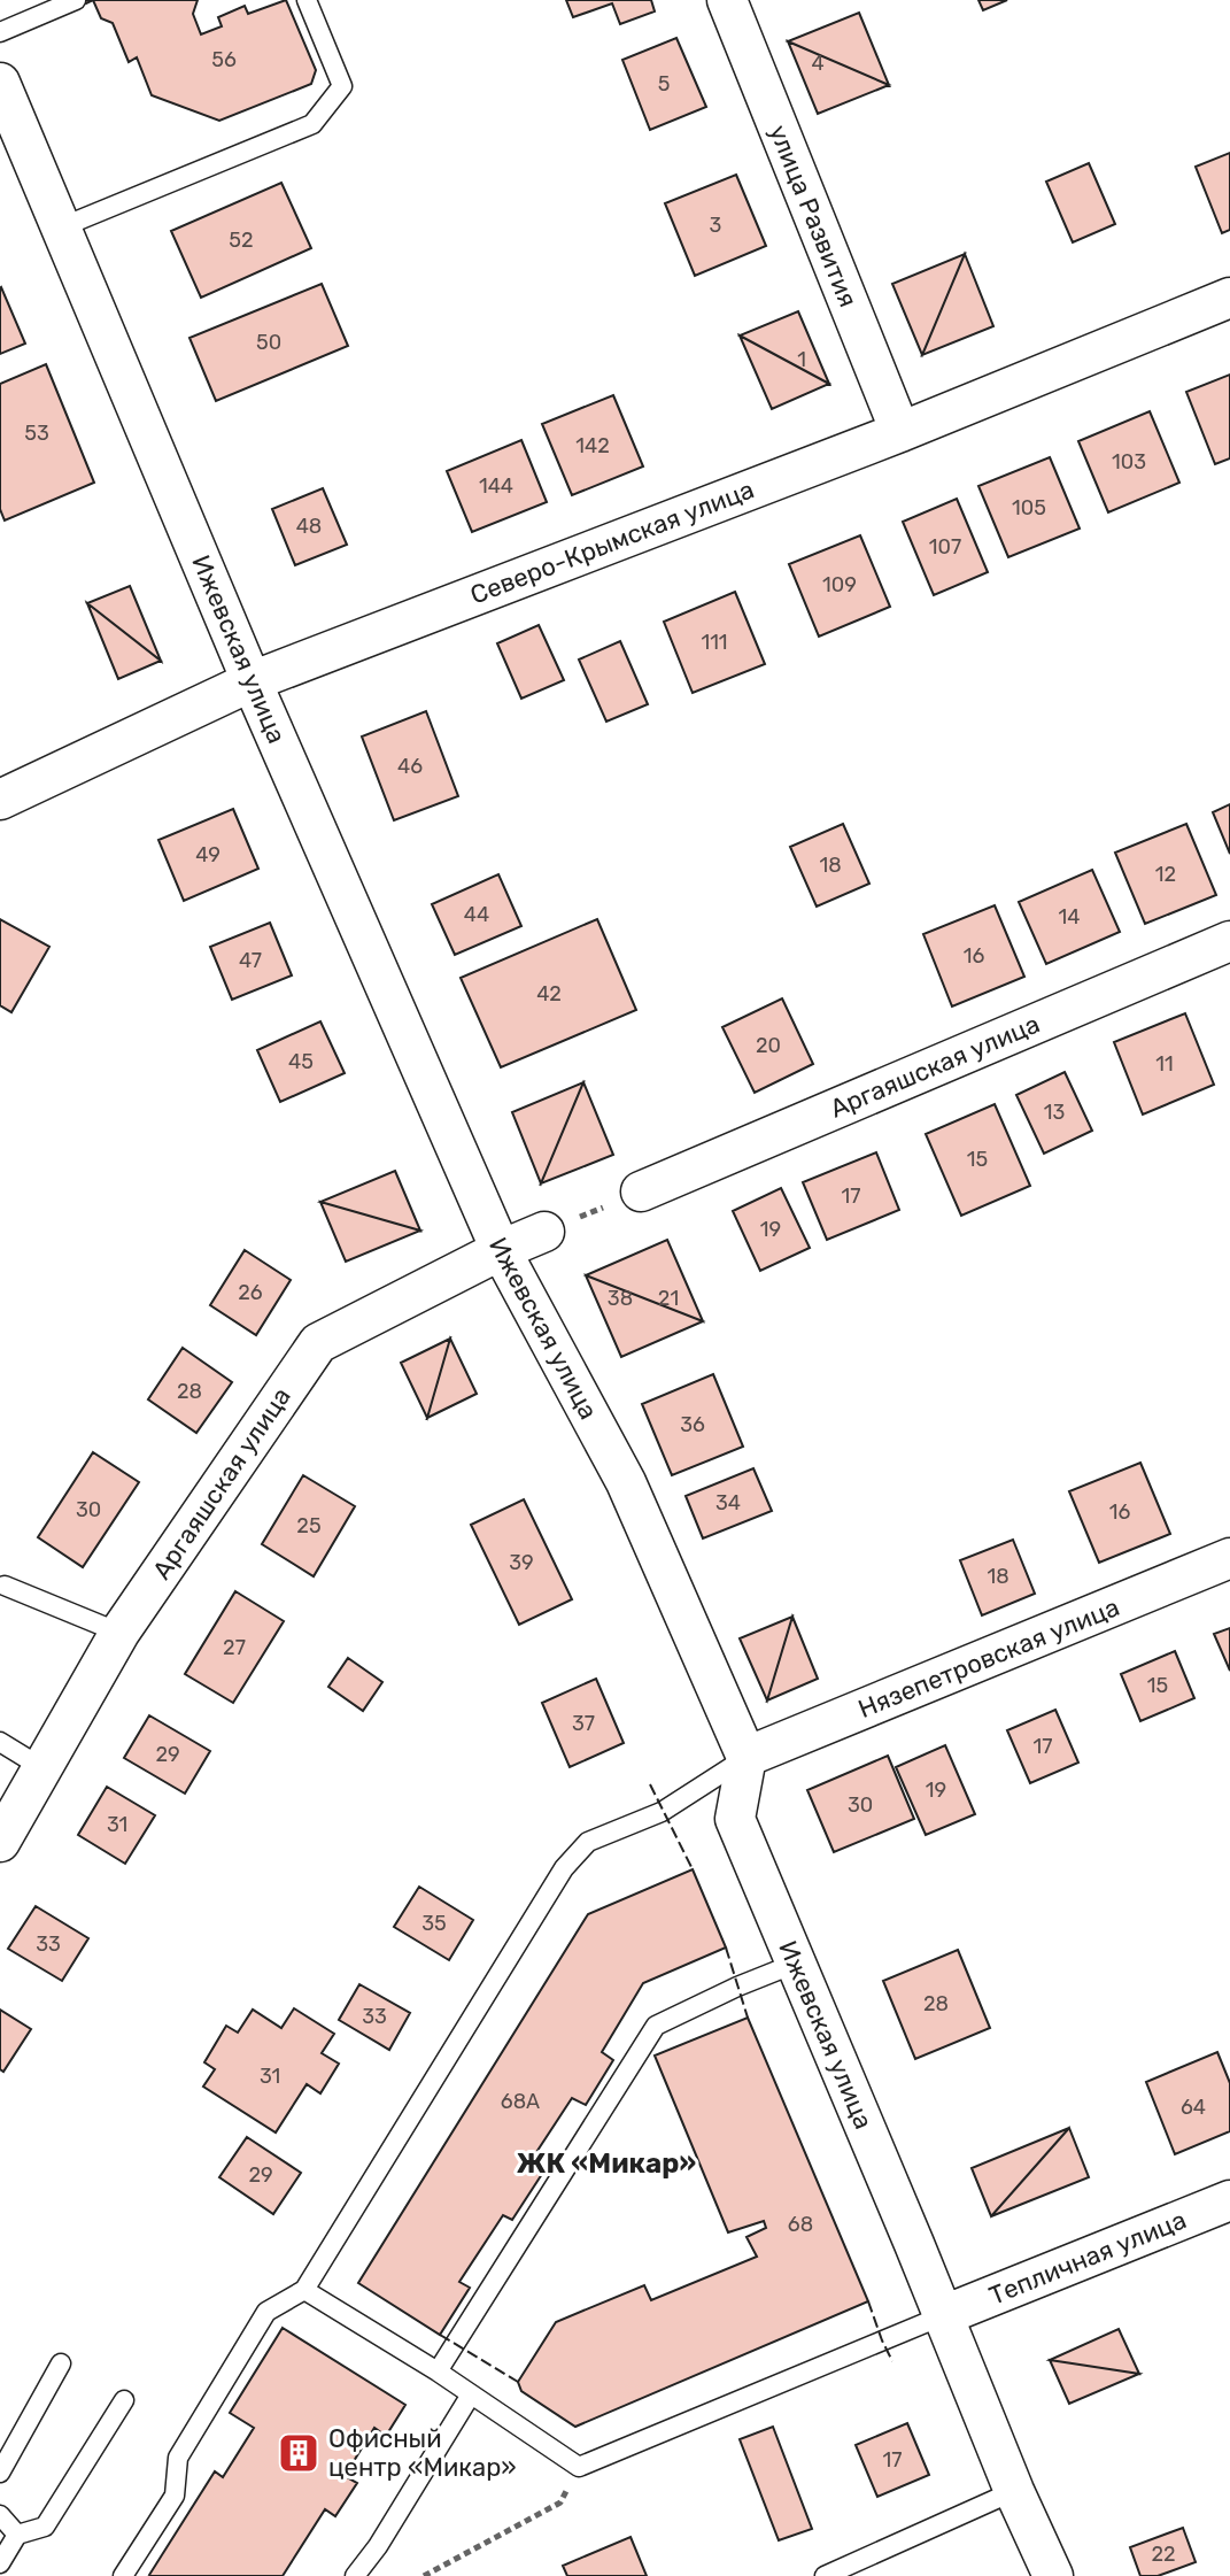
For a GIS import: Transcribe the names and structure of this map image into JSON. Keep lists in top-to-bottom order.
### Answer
{
  "streets": {
    "street": [
      "улица Развития",
      "Северо-Крымская улица",
      "Ижевская улица",
      "Аргаяшская улица",
      "Нязепетровская улица",
      "Тепличная улица"
    ]
  },
  "crossings": [
    ["улица Развития", "Северо-Крымская улица"],
    ["Северо-Крымская улица", "Ижевская улица"],
    ["Ижевская улица", "Аргаяшская улица"],
    ["Ижевская улица", "Нязепетровская улица"],
    ["Ижевская улица", "Тепличная улица"]
  ],
  "districts": ["ЖК «Микар»"],
  "places": {
    "building": ["Офисный центр «Микар»"]
  },
  "house_numbers": [
    "56",
    "4",
    "5",
    "3",
    "52",
    "50",
    "1",
    "53",
    "142",
    "103",
    "144",
    "105",
    "48",
    "107",
    "109",
    "111",
    "46",
    "49",
    "18",
    "12",
    "44",
    "14",
    "16",
    "47",
    "42",
    "20",
    "45",
    "11",
    "13",
    "15",
    "17",
    "19",
    "26",
    "38",
    "21",
    "28",
    "36",
    "34",
    "30",
    "16",
    "25",
    "39",
    "18",
    "27",
    "15",
    "37",
    "17",
    "29",
    "19",
    "30",
    "31",
    "35",
    "33",
    "28",
    "33",
    "31",
    "68А",
    "64",
    "29",
    "68",
    "17",
    "22"
  ]
}
